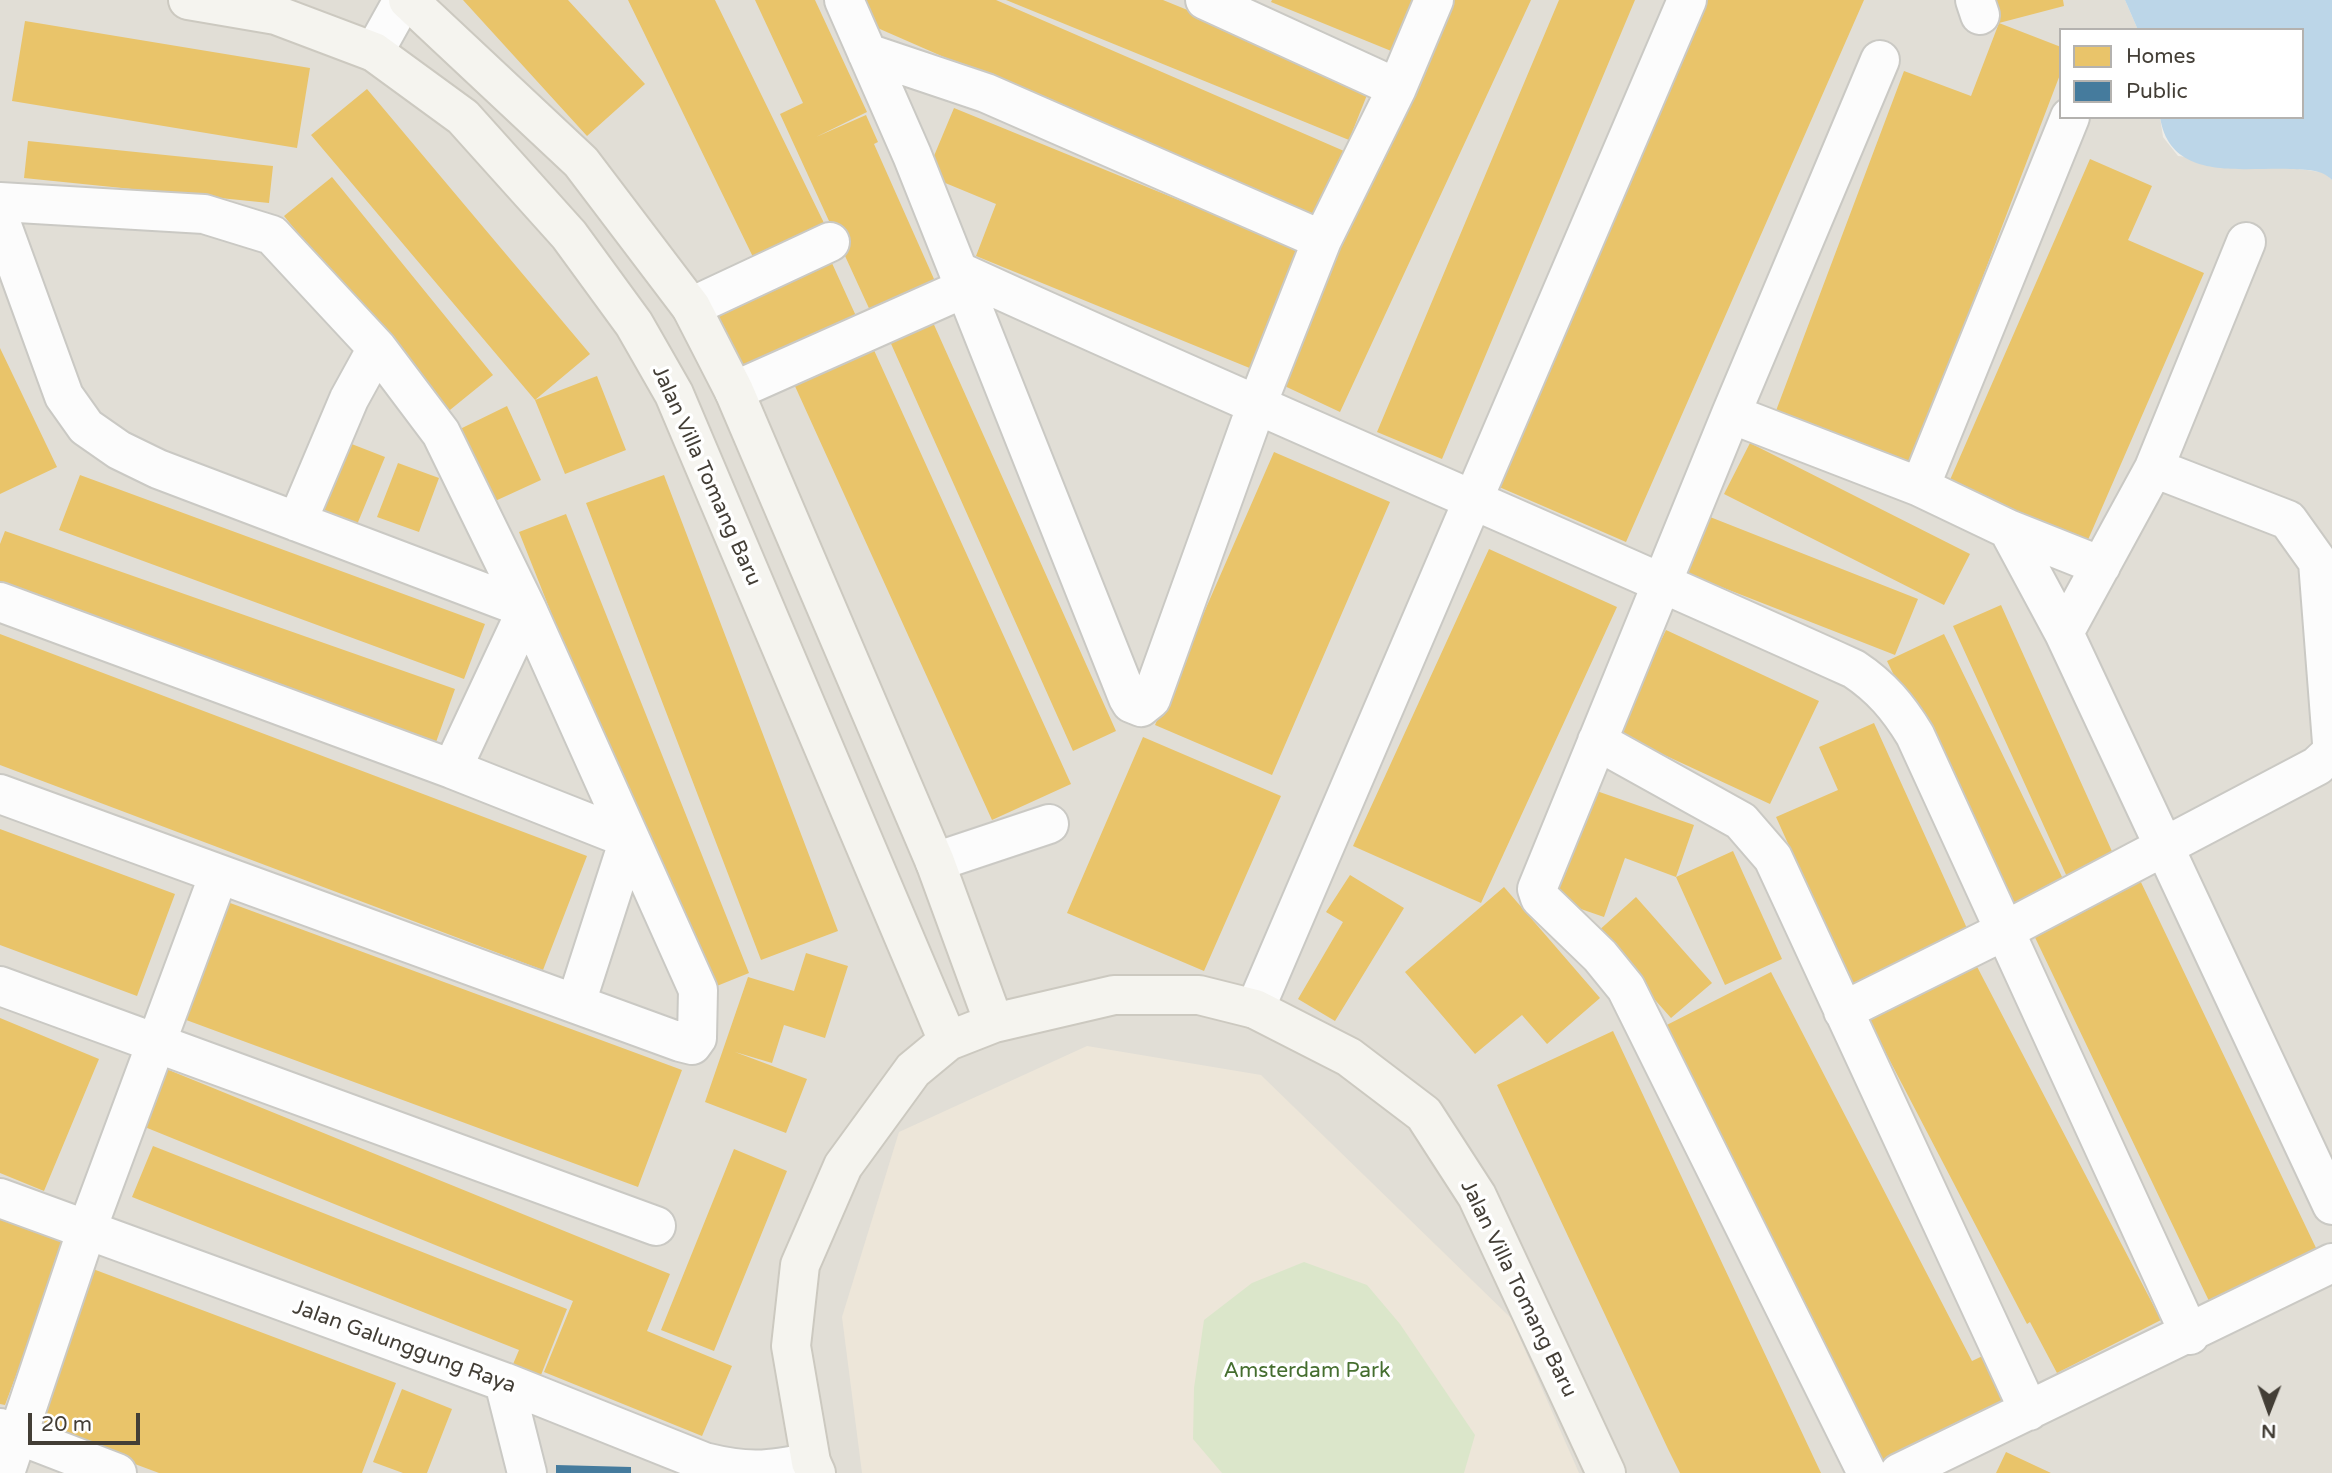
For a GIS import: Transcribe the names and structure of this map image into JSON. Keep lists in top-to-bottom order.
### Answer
{
  "streets": {
    "street": ["Jalan Villa Tomang Baru", "Jalan Galunggung Raya"]
  },
  "crossings": [
    ["Jalan Villa Tomang Baru", "Jalan Galunggung Raya"]
  ],
  "parks": ["Amsterdam Park"],
  "legend": ["Homes", "Public"],
  "scale_bar": "20 m",
  "north": "bottom"
}
